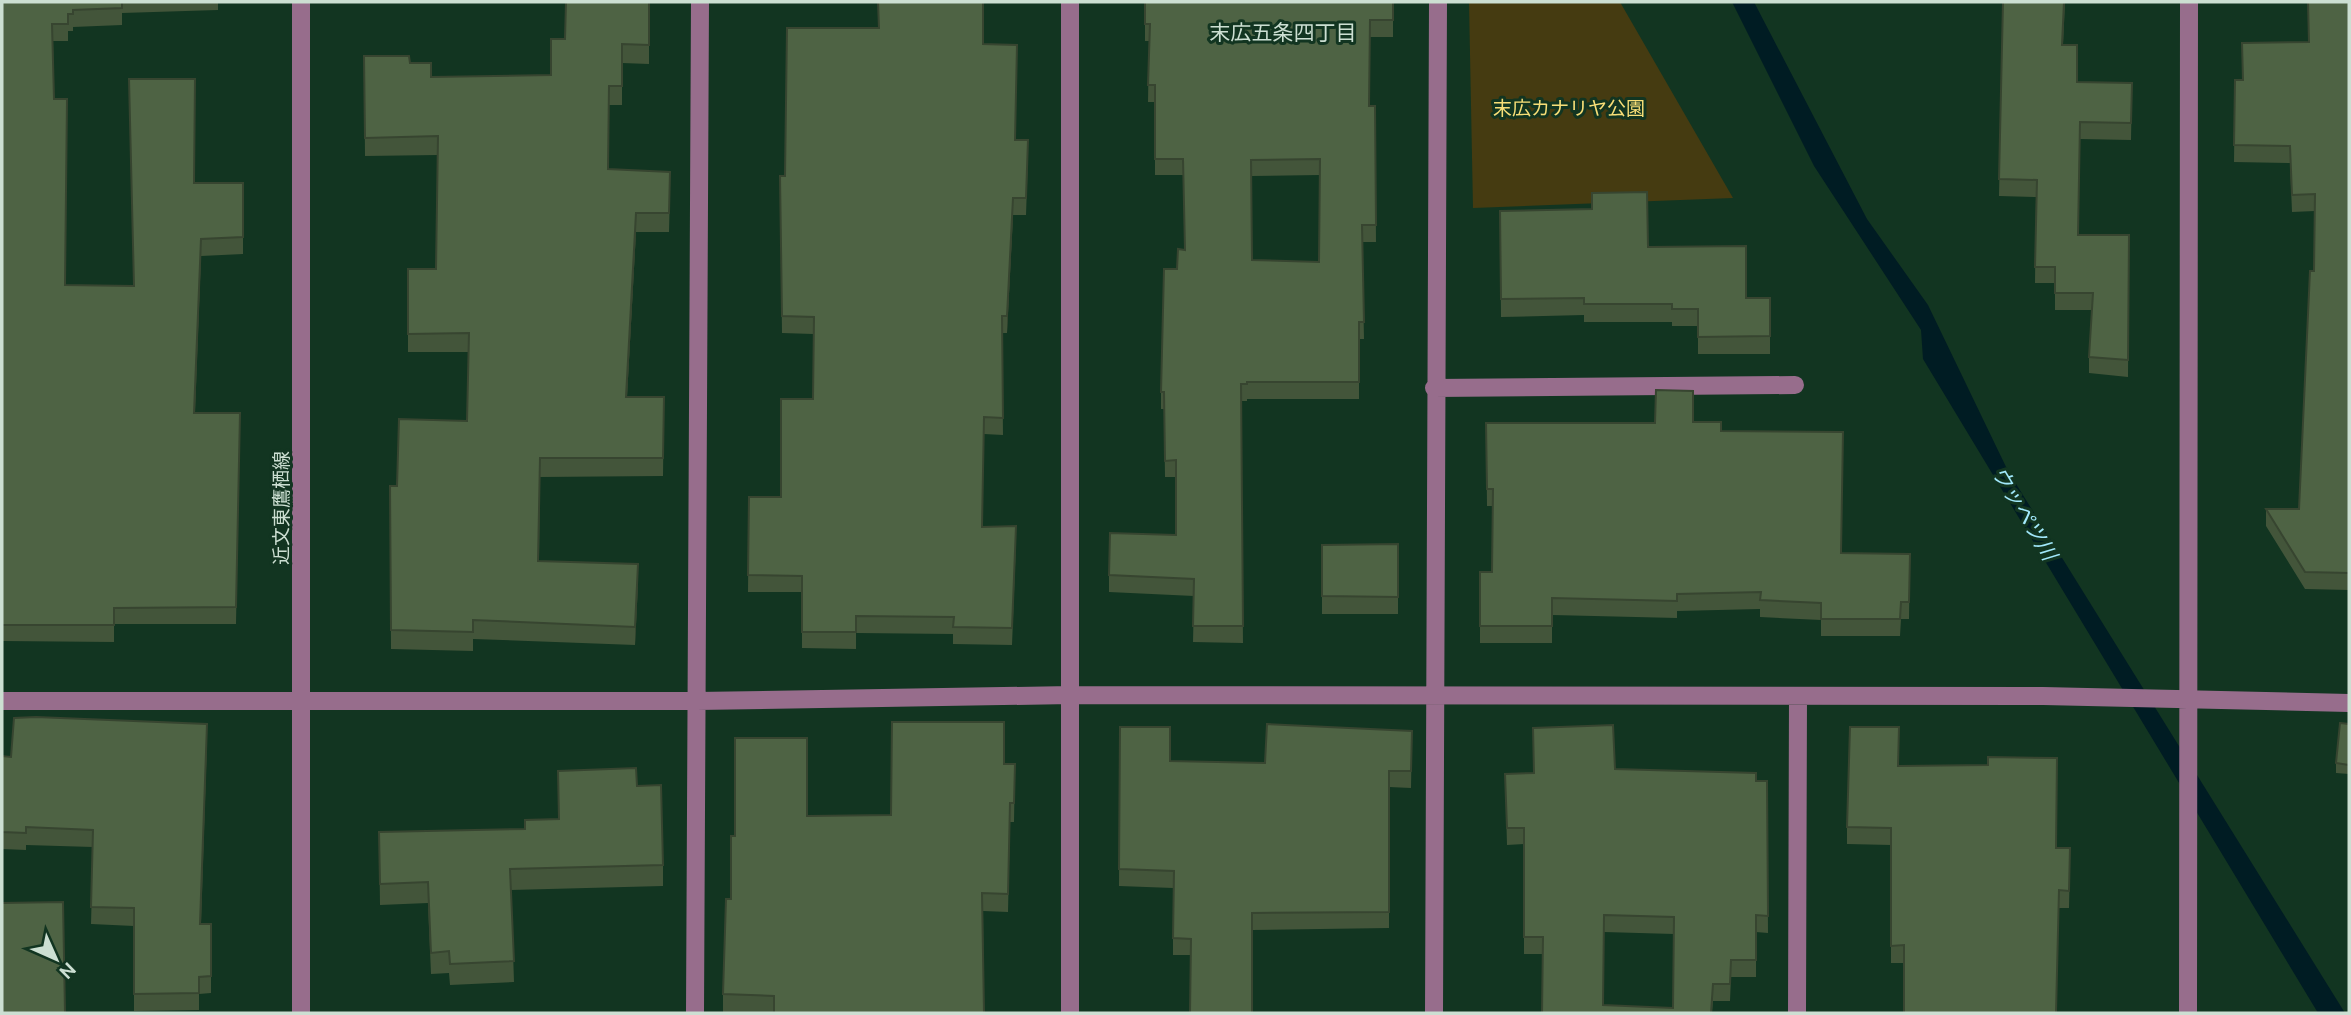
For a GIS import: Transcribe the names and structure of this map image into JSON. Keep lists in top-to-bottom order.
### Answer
{
  "streets": {
    "street": ["近文東鷹栖線"]
  },
  "districts": ["末広五条四丁目"],
  "water": ["ウッペツ川"],
  "parks": ["末広カナリヤ公園"],
  "north": "bottom right"
}
